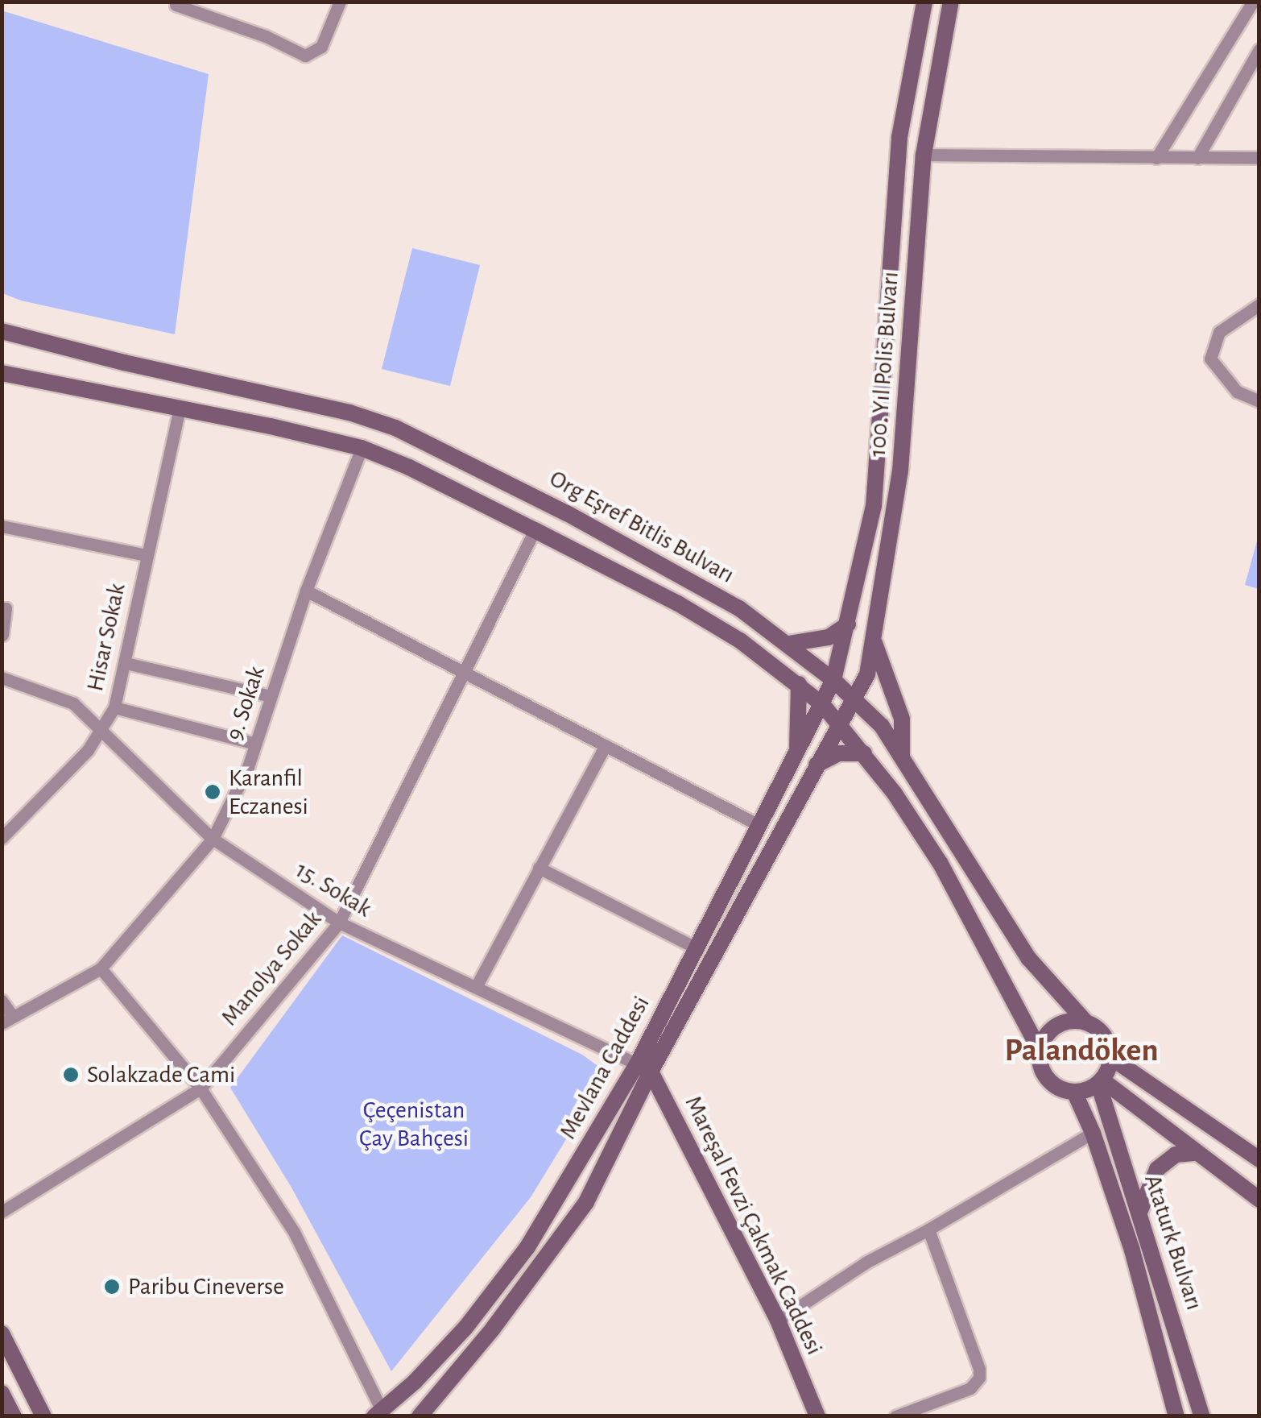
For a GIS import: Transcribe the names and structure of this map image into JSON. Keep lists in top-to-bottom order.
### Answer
{
  "streets": {
    "main road": [
      "100. Yıl Polis Bulvarı",
      "Org Eşref Bitlis Bulvarı",
      "Mevlana Caddesi",
      "Mareşal Fevzi Çakmak Caddesi",
      "Ataturk Bulvarı"
    ],
    "street": [
      "Hisar Sokak",
      "9. Sokak",
      "15. Sokak",
      "Manolya Sokak"
    ]
  },
  "crossings": [
    ["100. Yıl Polis Bulvarı", "Org Eşref Bitlis Bulvarı"],
    ["100. Yıl Polis Bulvarı", "Mevlana Caddesi"],
    ["Org Eşref Bitlis Bulvarı", "Mevlana Caddesi"],
    ["Org Eşref Bitlis Bulvarı", "Ataturk Bulvarı"],
    ["Hisar Sokak", "15. Sokak"],
    ["9. Sokak", "15. Sokak"],
    ["15. Sokak", "Manolya Sokak"],
    ["15. Sokak", "Mevlana Caddesi"],
    ["15. Sokak", "Mareşal Fevzi Çakmak Caddesi"],
    ["Mevlana Caddesi", "Mareşal Fevzi Çakmak Caddesi"]
  ],
  "districts": ["Palandöken"],
  "parks": ["Çeçenistan Çay Bahçesi"],
  "places": ["Karanfil Eczanesi", "Solakzade Cami", "Paribu Cineverse"]
}
